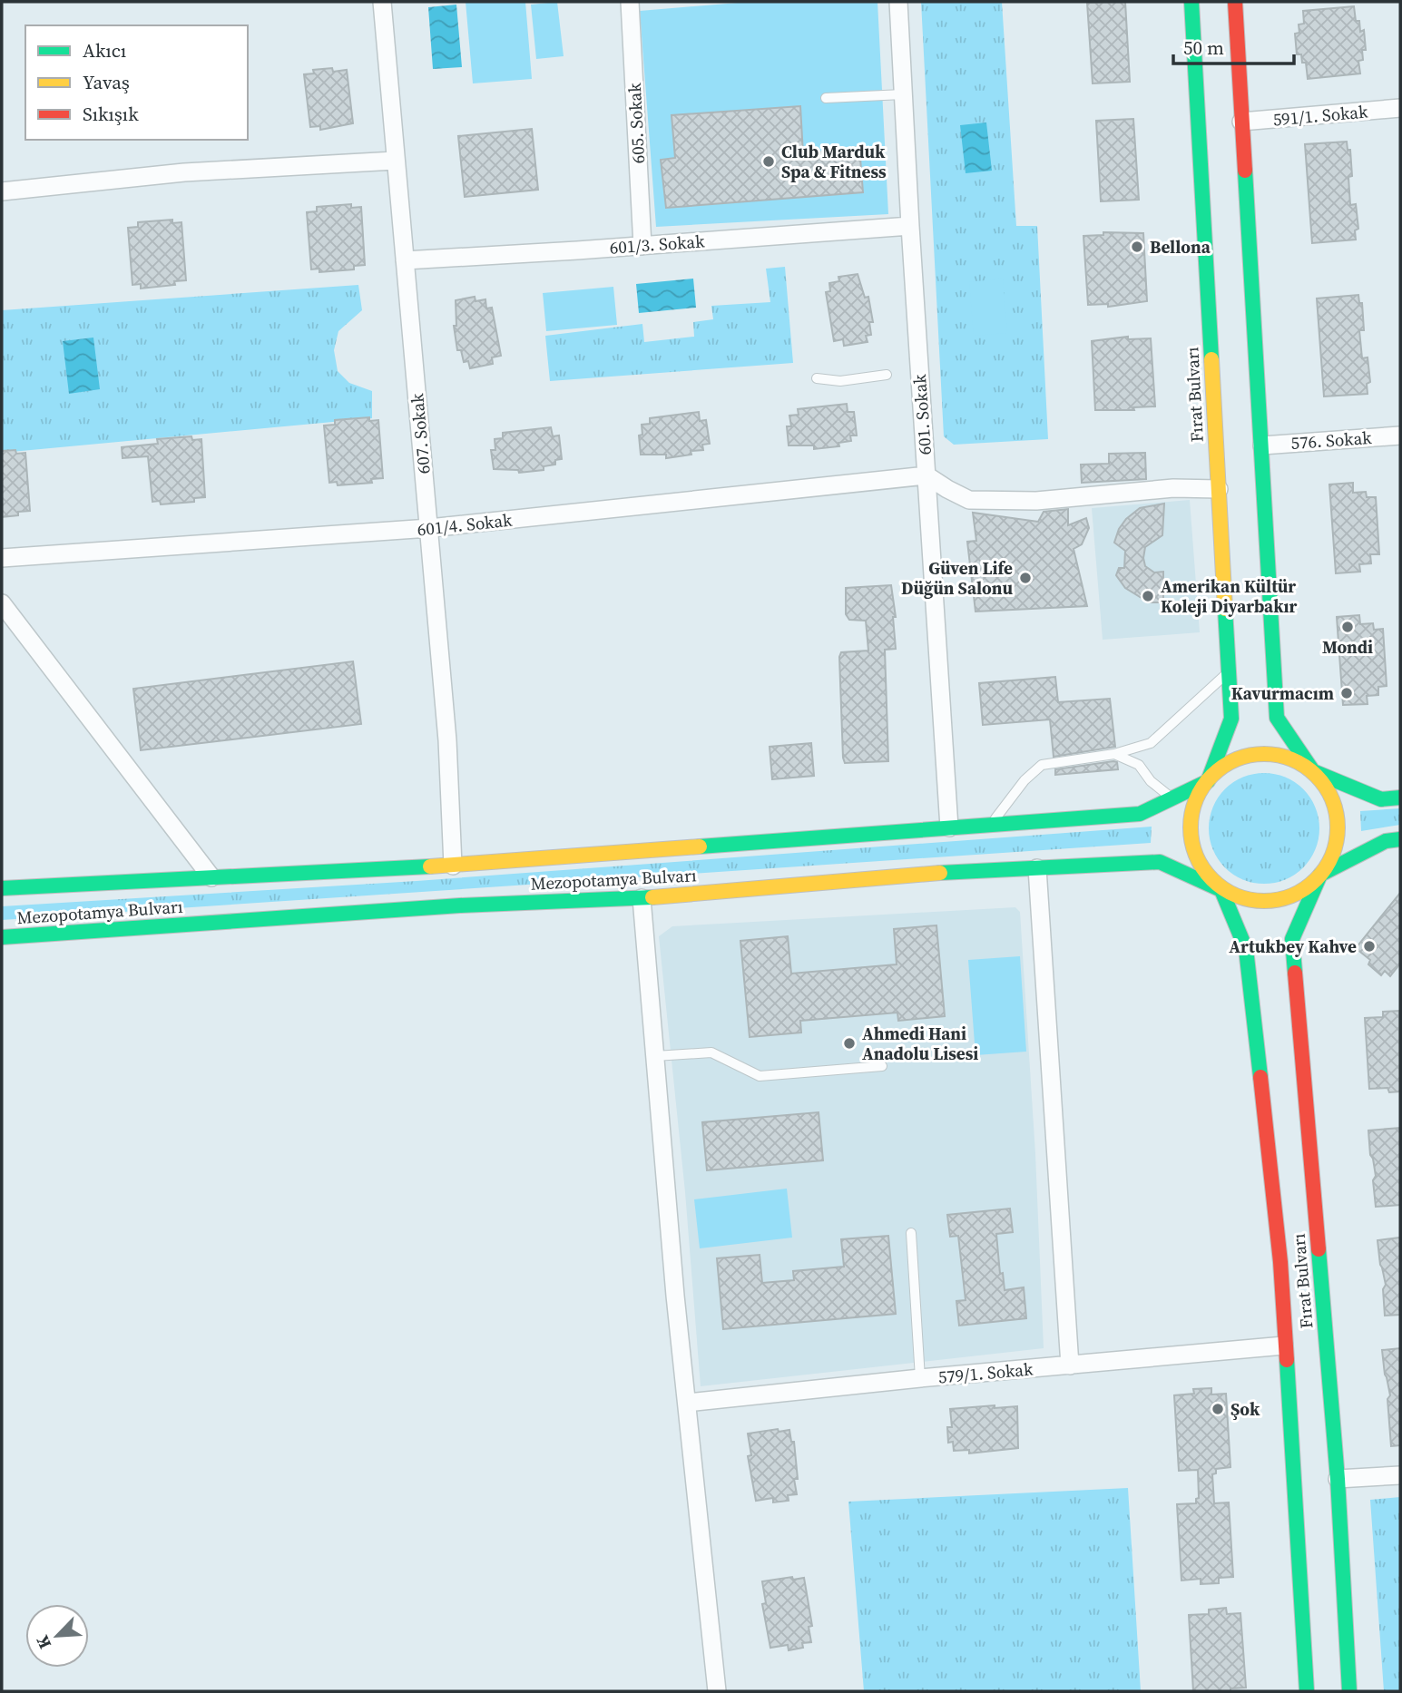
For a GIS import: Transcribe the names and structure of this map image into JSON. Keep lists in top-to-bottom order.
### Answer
{
  "streets": {
    "main road": ["Fırat Bulvarı", "Mezopotamya Bulvarı"],
    "street": [
      "591/1. Sokak",
      "605. Sokak",
      "601/3. Sokak",
      "601. Sokak",
      "607. Sokak",
      "576. Sokak",
      "601/4. Sokak",
      "579/1. Sokak"
    ]
  },
  "crossings": [
    ["605. Sokak", "601/3. Sokak"],
    ["601/3. Sokak", "601. Sokak"],
    ["601/3. Sokak", "607. Sokak"],
    ["Fırat Bulvarı", "Mezopotamya Bulvarı"],
    ["Fırat Bulvarı", "579/1. Sokak"],
    ["601. Sokak", "601/4. Sokak"],
    ["601. Sokak", "Mezopotamya Bulvarı"],
    ["607. Sokak", "601/4. Sokak"],
    ["607. Sokak", "Mezopotamya Bulvarı"]
  ],
  "places": [
    "Club Marduk Spa & Fitness",
    "Bellona",
    "Güven Life Düğün Salonu",
    "Amerikan Kültür Koleji Diyarbakır",
    "Mondi",
    "Kavurmacım",
    "Artukbey Kahve",
    "Ahmedi Hani Anadolu Lisesi",
    "Şok"
  ],
  "legend": ["Akıcı", "Yavaş", "Sıkışık"],
  "scale_bar": "50 m",
  "north": "bottom left"
}
